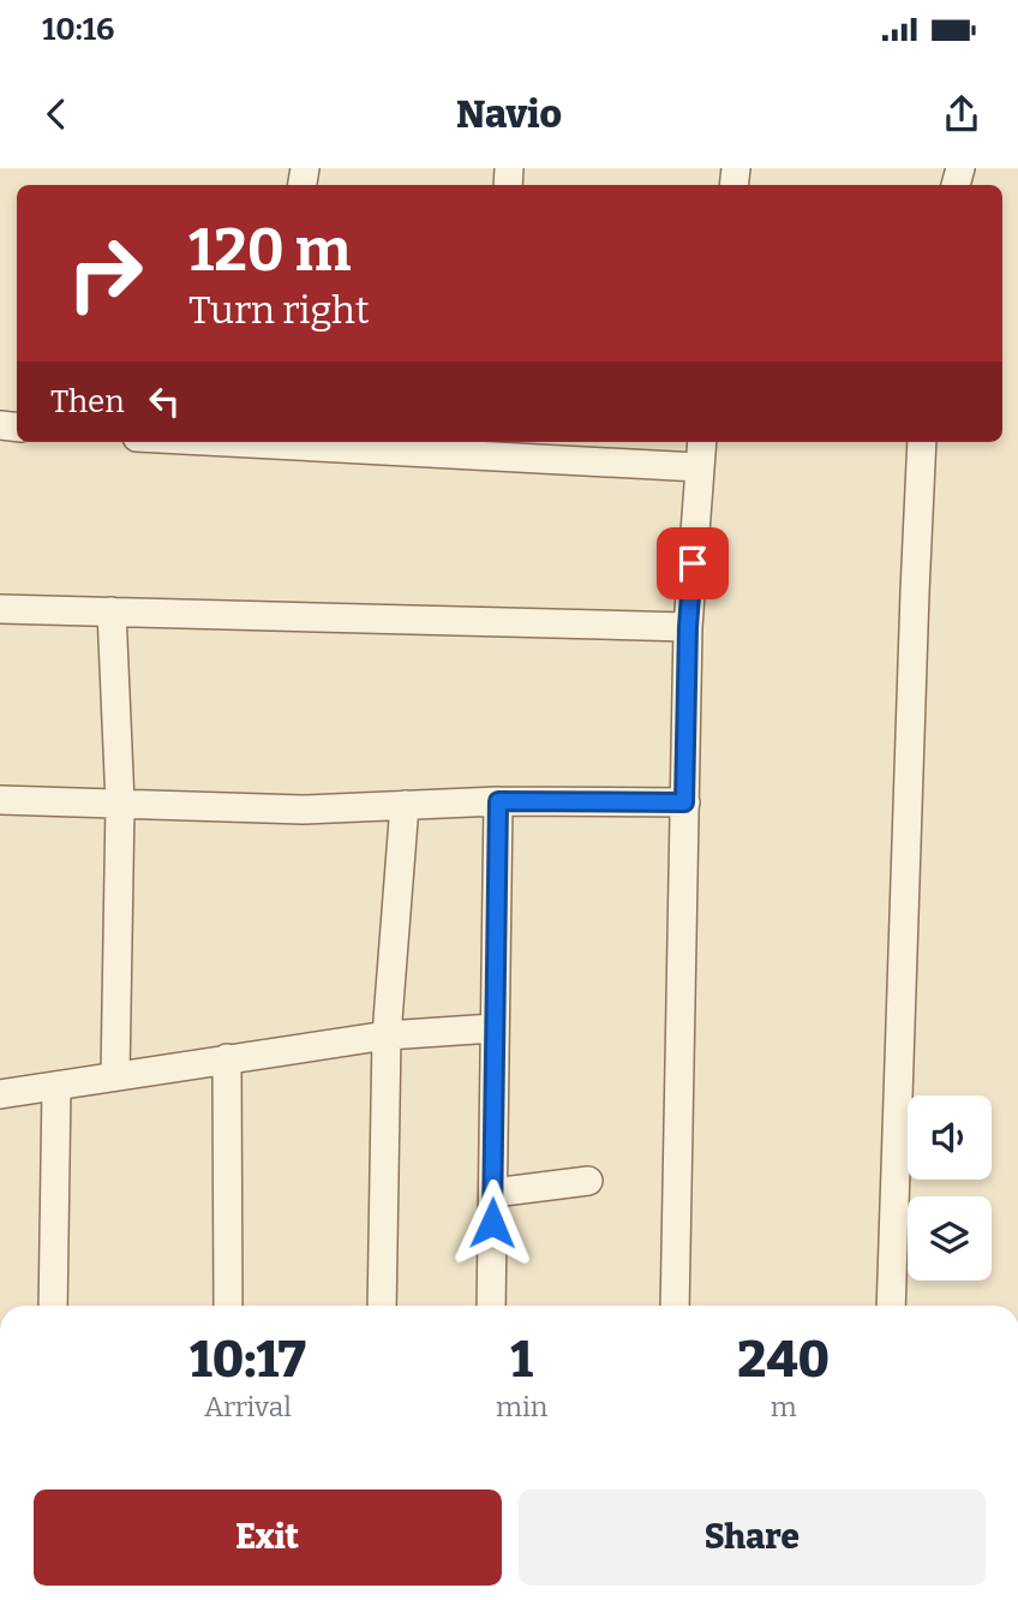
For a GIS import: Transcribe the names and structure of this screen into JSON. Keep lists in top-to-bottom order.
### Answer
{
  "page": {
    "status": "10:16",
    "header": "Navio",
    "turn": ["120 m", "Turn right"],
    "then": "Then",
    "eta": [
      "10:17",
      "Arrival",
      "1",
      "min",
      "240",
      "m"
    ],
    "buttons": ["Exit", "Share"]
  }
}
